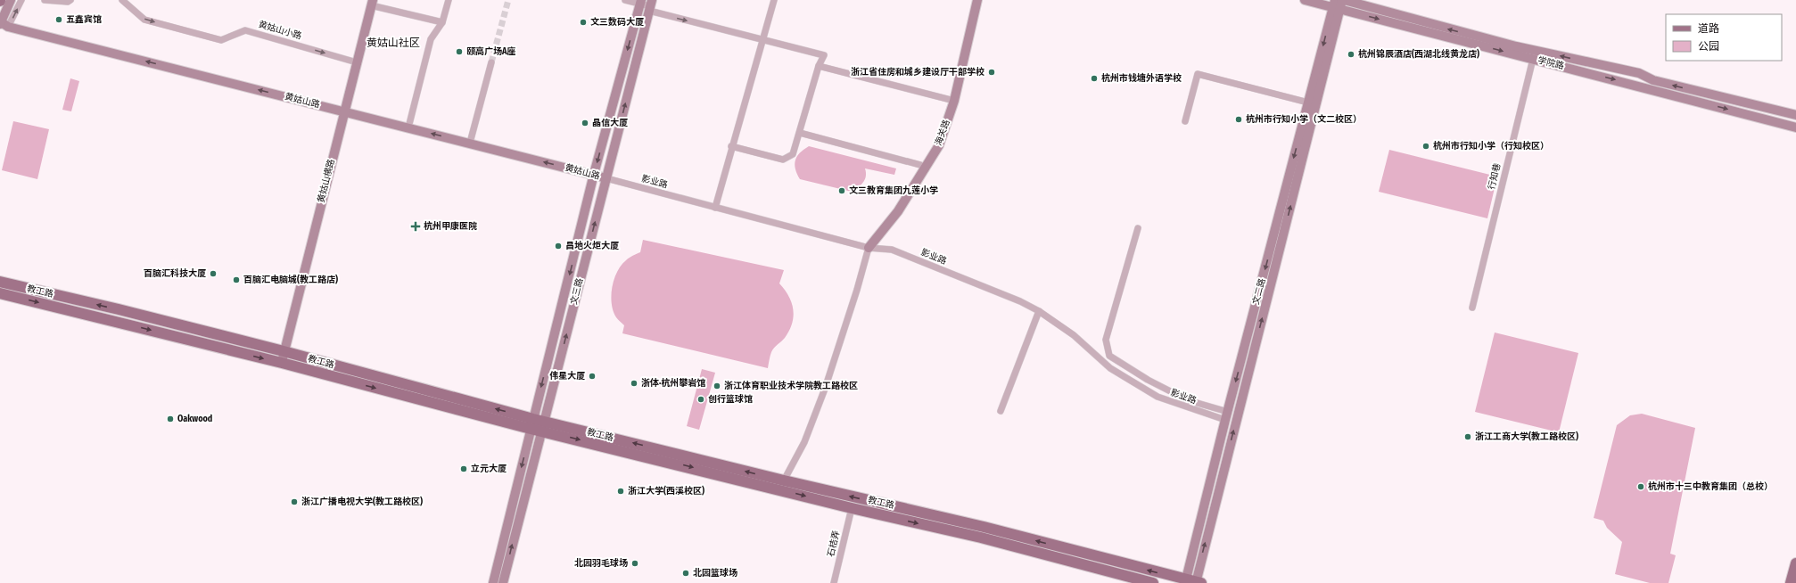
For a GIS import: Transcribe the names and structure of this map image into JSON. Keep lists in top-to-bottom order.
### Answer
{
  "streets": {
    "main road": [
      "学院路",
      "黄姑山路",
      "海关路",
      "黄姑山横路",
      "教工路",
      "文三路",
      "文二路"
    ],
    "street": [
      "黄姑山小路",
      "行知巷",
      "影业路",
      "石桔弄"
    ]
  },
  "crossings": [
    ["黄姑山小路", "黄姑山横路"],
    ["学院路", "行知巷"],
    ["学院路", "文二路"],
    ["黄姑山路", "黄姑山横路"],
    ["黄姑山路", "影业路"],
    ["黄姑山路", "文三路"],
    ["海关路", "影业路"],
    ["黄姑山横路", "教工路"],
    ["影业路", "文三路"],
    ["影业路", "文二路"],
    ["教工路", "文三路"],
    ["教工路", "文二路"],
    ["教工路", "石桔弄"]
  ],
  "one_way": ["黄姑山小路", "黄姑山路"],
  "districts": ["黄姑山社区"],
  "places": {
    "other": [
      "五鑫宾馆",
      "文三数码大厦",
      "颐高广场A座",
      "杭州锦辰酒店(西湖北线黄龙店)",
      "浙江省住房和城乡建设厅干部学校",
      "杭州市钱塘外语学校",
      "杭州市行知小学（文二校区）",
      "晶信大厦",
      "杭州市行知小学（行知校区）",
      "文三教育集团九莲小学",
      "昌地火炬大厦",
      "百脑汇科技大厦",
      "百脑汇电脑城(教工路店)",
      "伟星大厦",
      "浙体·杭州攀岩馆",
      "浙江体育职业技术学院教工路校区",
      "创行篮球馆",
      "Oakwood",
      "浙江工商大学(教工路校区)",
      "立元大厦",
      "杭州市十三中教育集团（总校）",
      "浙江大学(西溪校区)",
      "浙江广播电视大学(教工路校区)",
      "北园羽毛球场",
      "北园篮球场"
    ],
    "health": ["杭州甲康医院"]
  },
  "legend": ["道路", "公园"]
}
